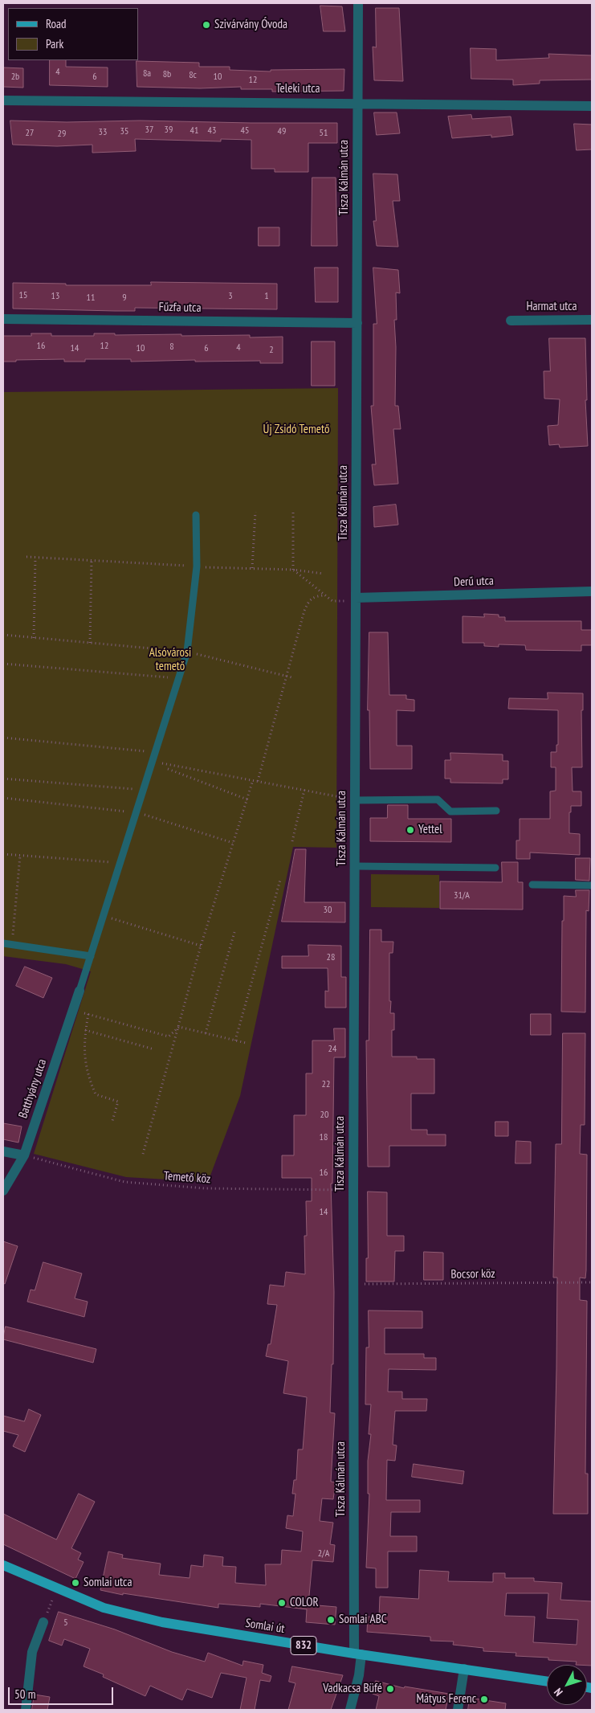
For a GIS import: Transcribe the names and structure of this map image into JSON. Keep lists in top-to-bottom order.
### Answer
{
  "streets": {
    "main road": ["Somlai út", "832"],
    "street": [
      "Teleki utca",
      "Tisza Kálmán utca",
      "Harmat utca",
      "Fűzfa utca",
      "Derű utca",
      "Batthyány utca"
    ],
    "path": ["Temető köz", "Bocsor köz"]
  },
  "crossings": [
    ["Teleki utca", "Tisza Kálmán utca"],
    ["Tisza Kálmán utca", "Fűzfa utca"],
    ["Tisza Kálmán utca", "Derű utca"],
    ["Tisza Kálmán utca", "Temető köz"],
    ["Tisza Kálmán utca", "Bocsor köz"],
    ["Tisza Kálmán utca", "Somlai út"],
    ["Batthyány utca", "Temető köz"]
  ],
  "parks": ["Új Zsidó Temető", "Alsóvárosi temető"],
  "places": [
    "Szivárvány Óvoda",
    "Yettel",
    "Somlai utca",
    "COLOR",
    "Somlai ABC",
    "Vadkacsa Büfé",
    "Mátyus Ferenc"
  ],
  "house_numbers": [
    "4",
    "8a",
    "8b",
    "8c",
    "2b",
    "6",
    "10",
    "12",
    "37",
    "39",
    "41",
    "43",
    "45",
    "35",
    "49",
    "33",
    "27",
    "51",
    "29",
    "15",
    "13",
    "3",
    "1",
    "11",
    "9",
    "16",
    "12",
    "8",
    "4",
    "14",
    "10",
    "6",
    "2",
    "31/A",
    "30",
    "28",
    "24",
    "22",
    "20",
    "18",
    "16",
    "14",
    "2/A",
    "5"
  ],
  "legend": ["Road", "Park"],
  "scale_bar": "50 m",
  "north": "bottom left"
}
